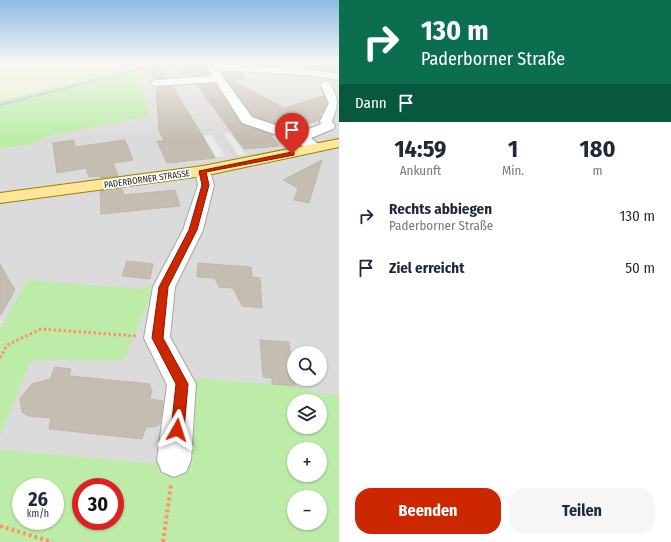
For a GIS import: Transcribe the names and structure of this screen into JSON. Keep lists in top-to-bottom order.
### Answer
{
  "streets": {
    "main road": ["PADERBORNER STRASSE"]
  },
  "page": {
    "turn": ["130 m", "Paderborner Straße"],
    "then": "Dann",
    "eta": [
      "14:59",
      "Ankunft",
      "1",
      "Min.",
      "180",
      "m"
    ],
    "list": [
      {
        "name": "Rechts abbiegen",
        "note": "Paderborner Straße",
        "value": "130 m"
      },
      {
        "name": "Ziel erreicht",
        "value": "50 m"
      }
    ],
    "map_buttons": ["+", "−"],
    "speed": "26 km/h",
    "limit": "30",
    "buttons": ["Beenden", "Teilen"]
  }
}
